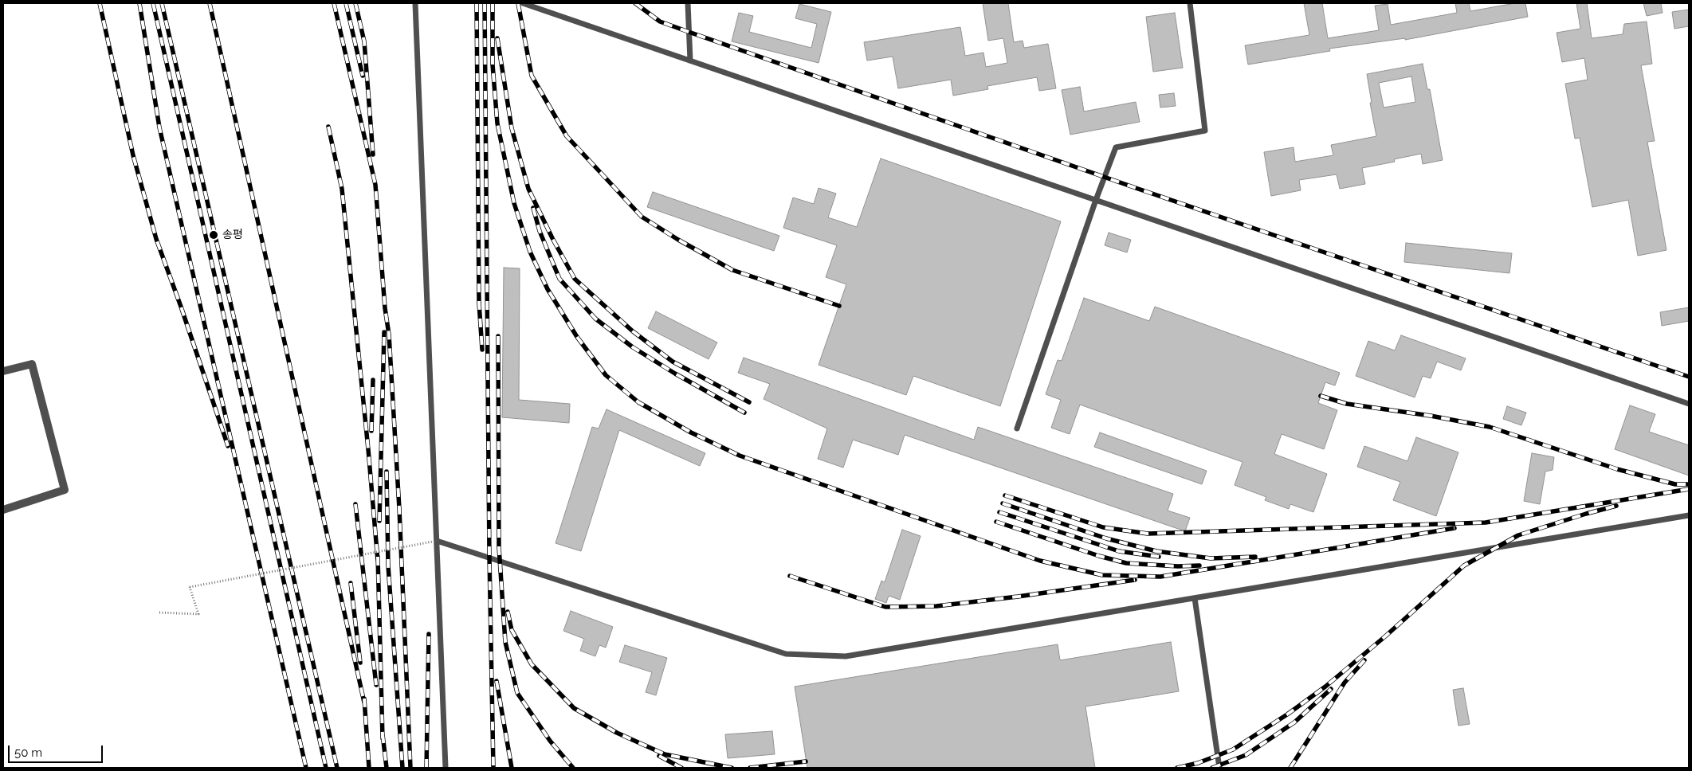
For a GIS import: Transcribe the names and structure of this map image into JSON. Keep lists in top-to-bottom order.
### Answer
{
  "places": ["송평"],
  "scale_bar": "50 m"
}
